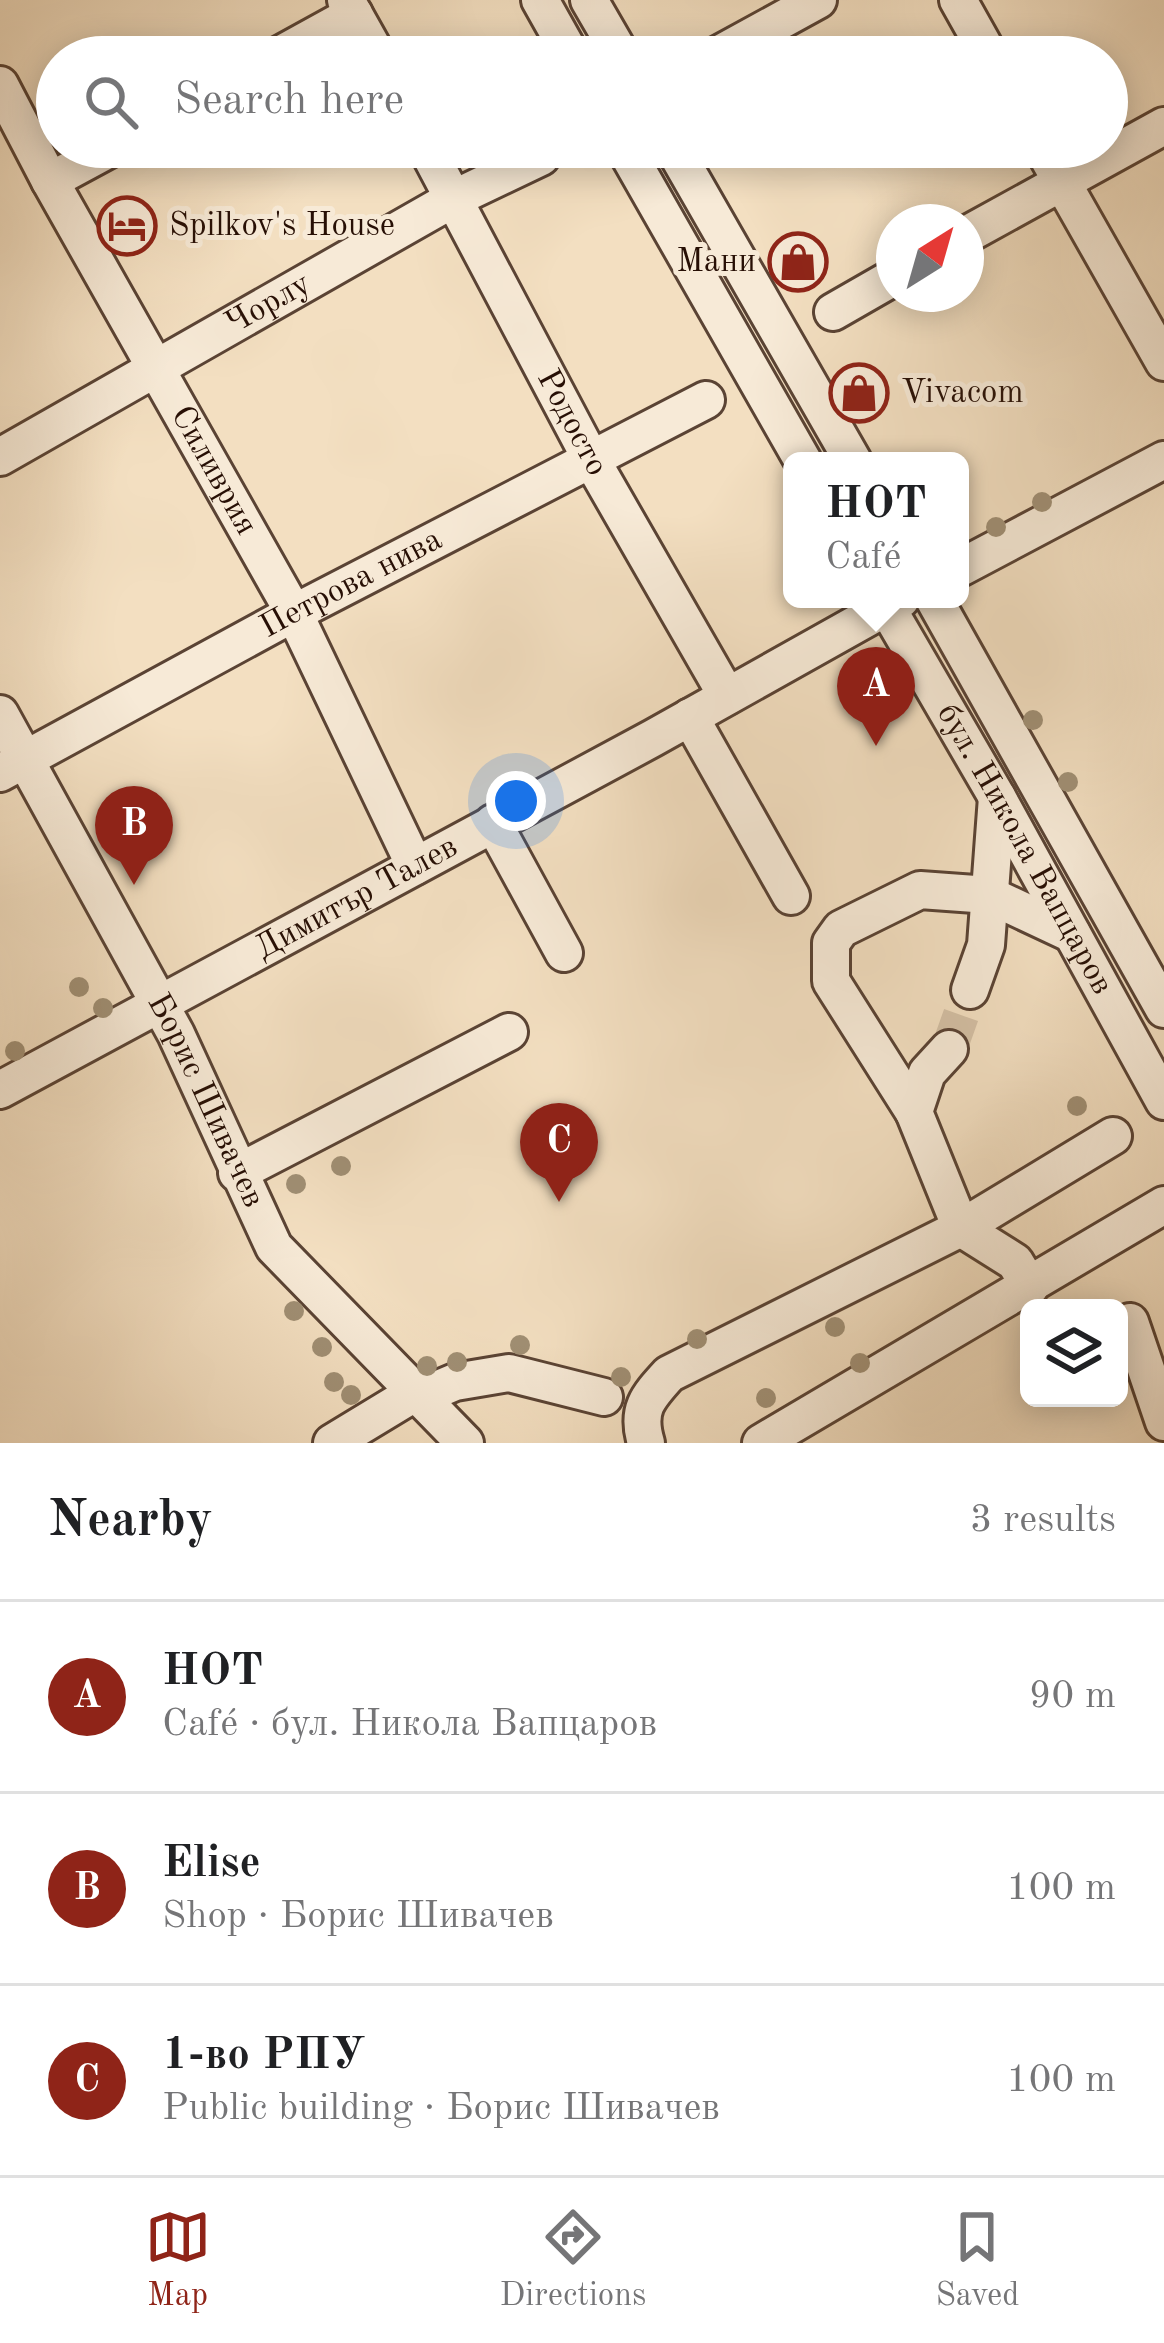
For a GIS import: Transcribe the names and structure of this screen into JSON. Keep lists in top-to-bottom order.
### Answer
{
  "streets": {
    "street": [
      "Чорлу",
      "Родосто",
      "Силиврия",
      "Петрова нива",
      "бул. Никола Вапцаров",
      "Димитър Талев",
      "Борис Шивачев"
    ]
  },
  "crossings": [
    ["Чорлу", "Родосто"],
    ["Чорлу", "Силиврия"],
    ["Родосто", "Петрова нива"],
    ["Родосто", "Димитър Талев"],
    ["Силиврия", "Петрова нива"],
    ["Силиврия", "Димитър Талев"],
    ["Петрова нива", "Борис Шивачев"],
    ["Димитър Талев", "Борис Шивачев"]
  ],
  "places": {
    "hotel": ["Spilkov's House"],
    "shop": ["Мани", "Vivacom"]
  },
  "north": "top right",
  "page": {
    "search": "Search here",
    "popup": ["HOT", "Café"],
    "pins": ["A", "B", "C"],
    "heading": ["Nearby", "3 results"],
    "list": [
      {
        "mark": "A",
        "name": "HOT",
        "note": "Café · бул. Никола Вапцаров",
        "value": "90 m"
      },
      {
        "mark": "B",
        "name": "Elise",
        "note": "Shop · Борис Шивачев",
        "value": "100 m"
      },
      {
        "mark": "C",
        "name": "1-во РПУ",
        "note": "Public building · Борис Шивачев",
        "value": "100 m"
      }
    ],
    "nav": ["Map", "Directions", "Saved"]
  }
}
